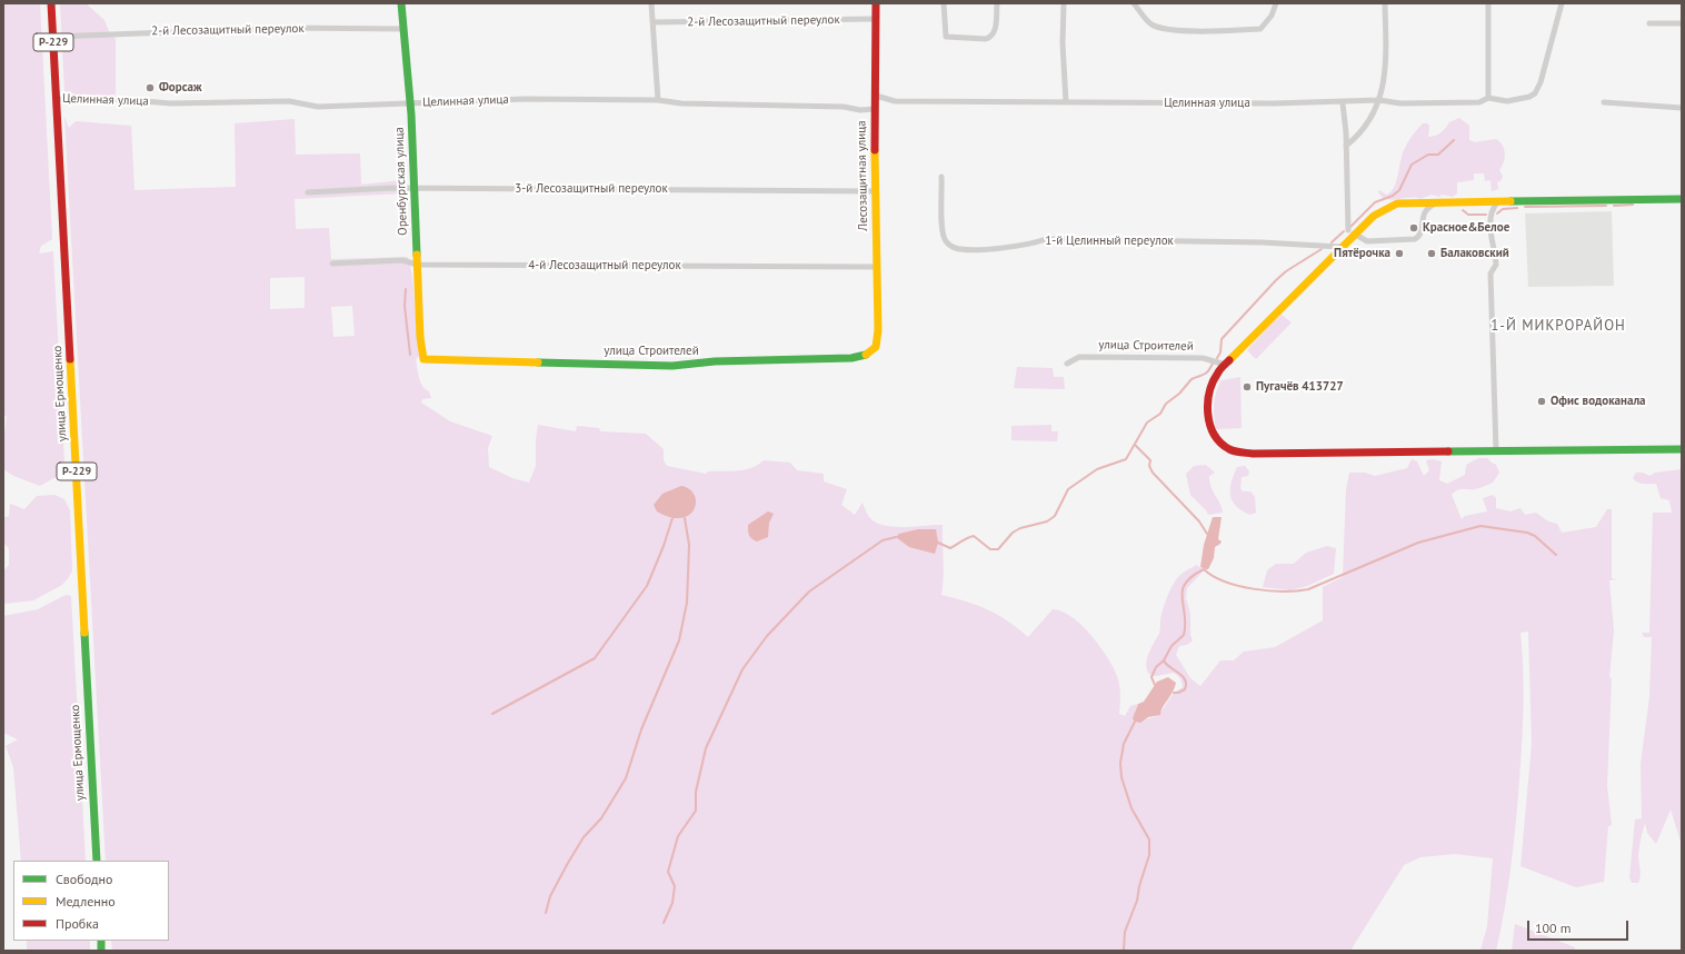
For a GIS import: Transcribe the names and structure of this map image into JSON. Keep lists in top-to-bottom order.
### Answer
{
  "streets": {
    "main road": [
      "Р-229",
      "Лесозащитная улица",
      "Оренбургская улица",
      "улица Строителей",
      "улица Ермощенко"
    ],
    "street": [
      "2-й Лесозащитный переулок",
      "Целинная улица",
      "3-й Лесозащитный переулок",
      "1-й Целинный переулок",
      "4-й Лесозащитный переулок"
    ]
  },
  "crossings": [
    ["2-й Лесозащитный переулок", "Лесозащитная улица"],
    ["2-й Лесозащитный переулок", "Оренбургская улица"],
    ["2-й Лесозащитный переулок", "улица Ермощенко"],
    ["Целинная улица", "Лесозащитная улица"],
    ["Целинная улица", "Оренбургская улица"],
    ["Целинная улица", "улица Ермощенко"],
    ["Лесозащитная улица", "3-й Лесозащитный переулок"],
    ["Лесозащитная улица", "4-й Лесозащитный переулок"],
    ["Лесозащитная улица", "улица Строителей"],
    ["Оренбургская улица", "3-й Лесозащитный переулок"],
    ["Оренбургская улица", "4-й Лесозащитный переулок"],
    ["Оренбургская улица", "улица Строителей"]
  ],
  "districts": ["1-Й МИКРОРАЙОН"],
  "places": [
    "Форсаж",
    "Красное&Белое",
    "Пятёрочка",
    "Балаковский",
    "Пугачёв 413727",
    "Офис водоканала"
  ],
  "legend": ["Свободно", "Медленно", "Пробка"],
  "scale_bar": "100 m"
}
